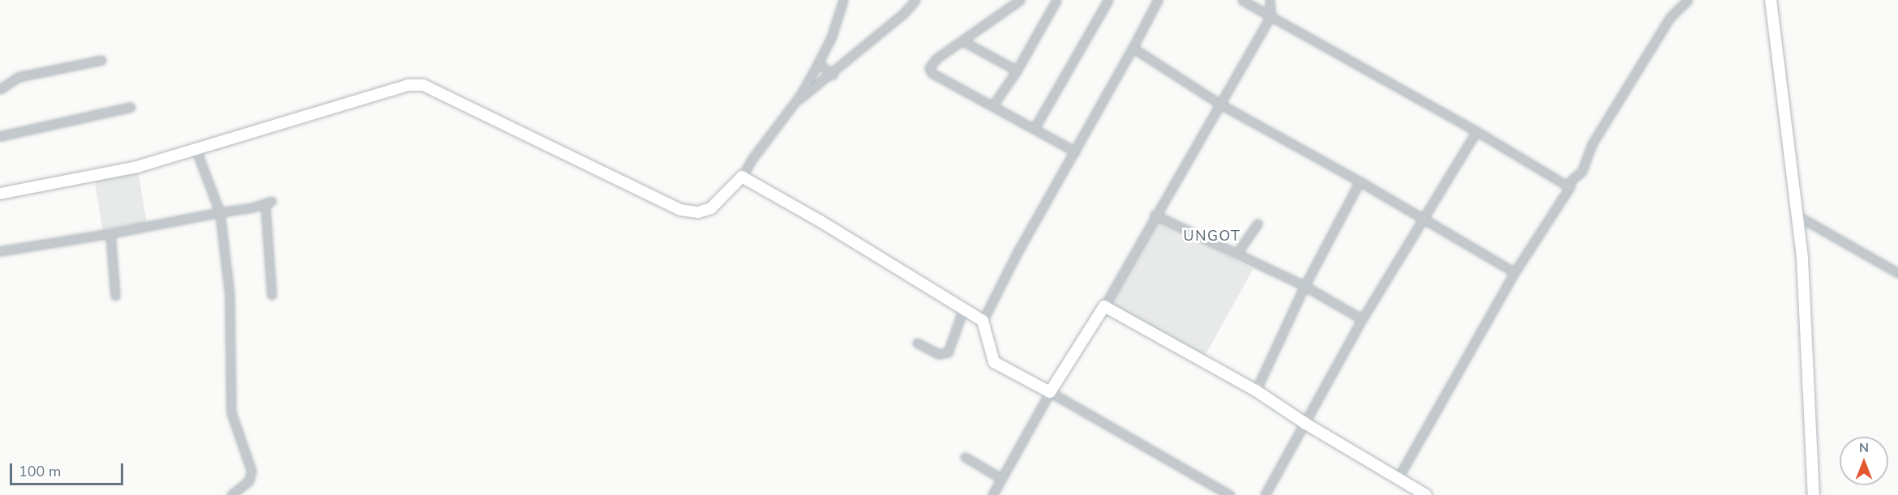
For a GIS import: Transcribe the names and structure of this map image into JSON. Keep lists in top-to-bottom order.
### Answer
{
  "districts": ["UNGOT"],
  "scale_bar": "100 m",
  "north": "top"
}
